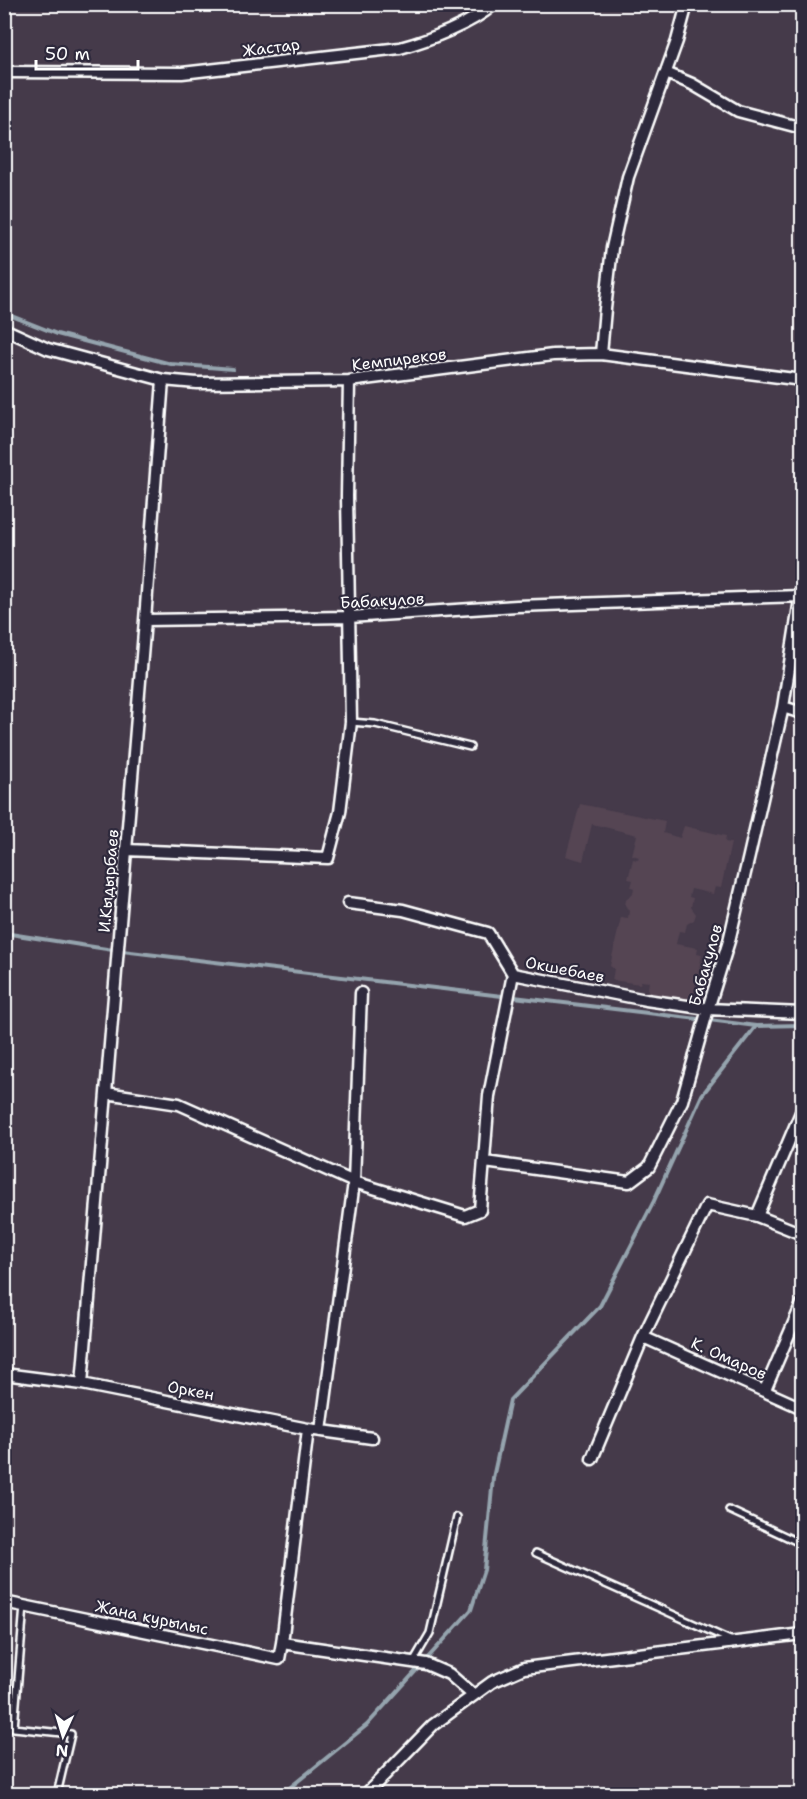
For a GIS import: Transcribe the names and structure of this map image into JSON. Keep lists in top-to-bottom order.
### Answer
{
  "streets": {
    "street": [
      "Жастар",
      "Кемпиреков",
      "Бабакулов",
      "И.Кыдырбаев",
      "Окшебаев",
      "К. Омаров",
      "Оркен",
      "Жана курылыс"
    ]
  },
  "crossings": [
    ["Кемпиреков", "И.Кыдырбаев"],
    ["Бабакулов", "И.Кыдырбаев"],
    ["Бабакулов", "Окшебаев"],
    ["И.Кыдырбаев", "Оркен"]
  ],
  "scale_bar": "50 m",
  "north": "bottom"
}
